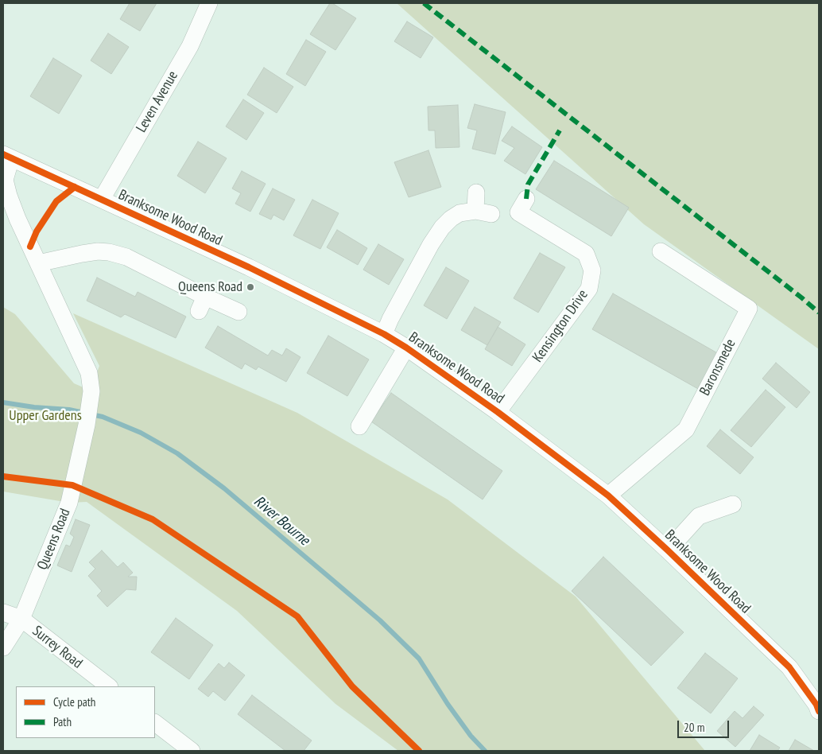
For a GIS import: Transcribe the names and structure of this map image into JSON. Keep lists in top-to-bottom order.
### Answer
{
  "streets": {
    "street": [
      "Leven Avenue",
      "Branksome Wood Road",
      "Kensington Drive",
      "Baronsmede",
      "Queens Road",
      "Surrey Road"
    ]
  },
  "crossings": [
    ["Leven Avenue", "Branksome Wood Road"],
    ["Branksome Wood Road", "Kensington Drive"],
    ["Branksome Wood Road", "Baronsmede"],
    ["Branksome Wood Road", "Queens Road"],
    ["Queens Road", "Surrey Road"]
  ],
  "water": ["River Bourne"],
  "parks": ["Upper Gardens"],
  "places": ["Queens Road"],
  "legend": ["Cycle path", "Path"],
  "scale_bar": "20 m"
}
